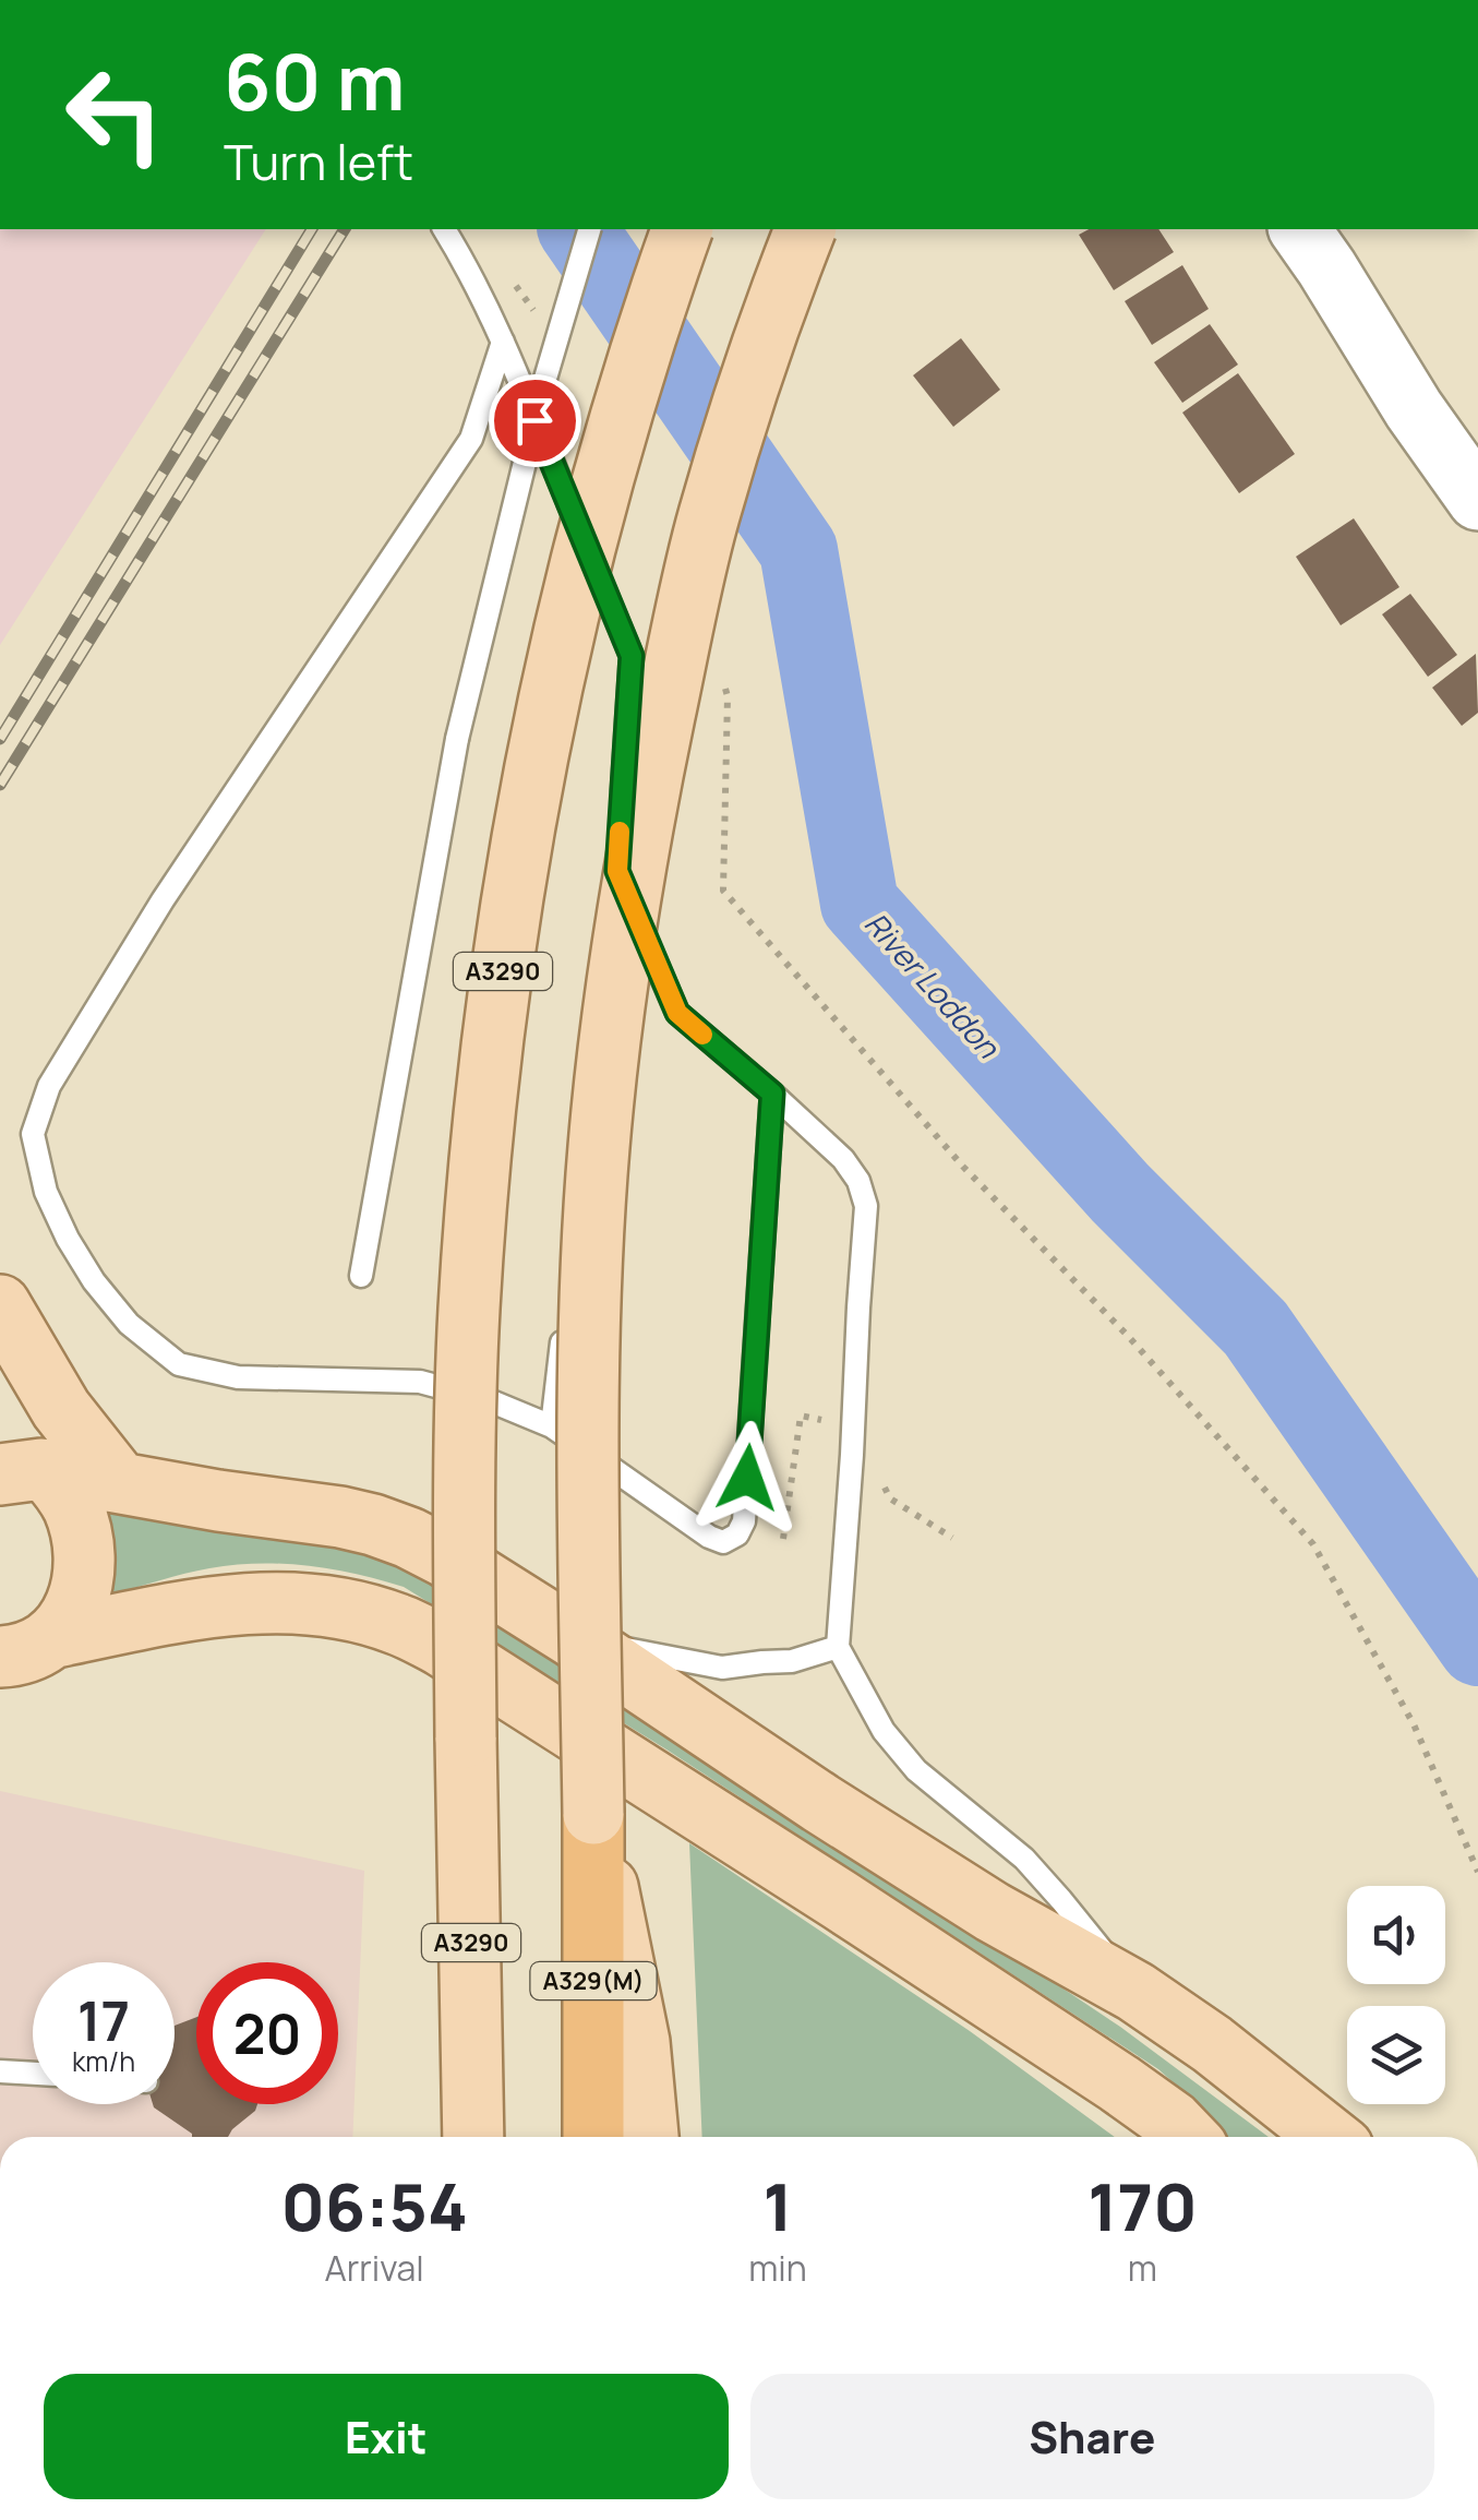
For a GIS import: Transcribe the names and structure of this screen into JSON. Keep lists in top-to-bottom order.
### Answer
{
  "streets": {
    "highway": ["A329(M)"],
    "main road": ["A3290"]
  },
  "water": ["River Loddon"],
  "page": {
    "turn": ["60 m", "Turn left"],
    "speed": "17 km/h",
    "limit": "20",
    "eta": [
      "06:54",
      "Arrival",
      "1",
      "min",
      "170",
      "m"
    ],
    "buttons": ["Exit", "Share"]
  }
}
